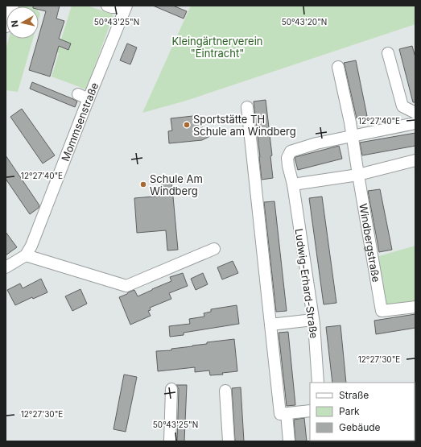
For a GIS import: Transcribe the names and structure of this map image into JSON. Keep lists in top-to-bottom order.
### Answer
{
  "streets": {
    "street": ["Mommsenstraße", "Windbergstraße", "Ludwig-Erhard-Straße"]
  },
  "parks": ["Kleingärtnerverein \"Eintracht\""],
  "places": ["Sportstätte TH Schule am Windberg", "Schule Am Windberg"],
  "legend": ["Straße", "Park", "Gebäude"],
  "north": "left",
  "coordinates": [
    "50°43'25\"N",
    "50°43'20\"N",
    "12°27'40\"E",
    "12°27'30\"E"
  ]
}
